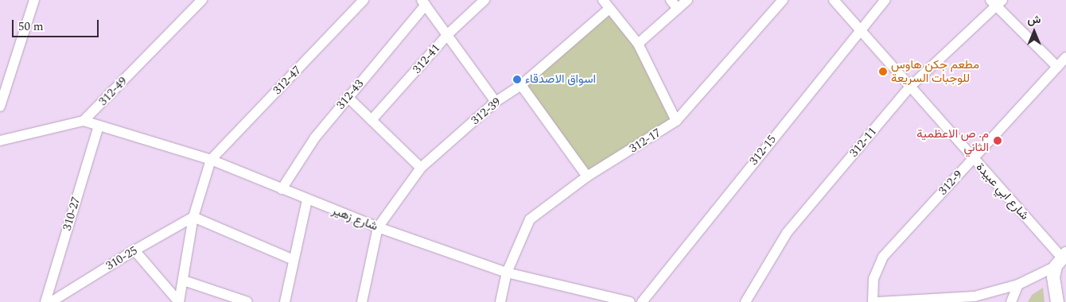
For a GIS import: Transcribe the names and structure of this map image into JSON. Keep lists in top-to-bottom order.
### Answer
{
  "streets": {
    "street": [
      "312-41",
      "312-47",
      "312-49",
      "312-43",
      "312-39",
      "312-17",
      "312-11",
      "312-15",
      "312-9",
      "شارع ابي عبيدة",
      "310-27",
      "شارع زهير",
      "310-25"
    ]
  },
  "crossings": [
    ["312-47", "شارع زهير"],
    ["312-49", "شارع زهير"],
    ["312-43", "شارع زهير"],
    ["312-39", "شارع زهير"],
    ["312-17", "شارع زهير"],
    ["312-11", "شارع ابي عبيدة"],
    ["312-15", "شارع ابي عبيدة"],
    ["312-9", "شارع ابي عبيدة"],
    ["310-27", "شارع زهير"]
  ],
  "places": ["مطعم جكن هاوس للوجبات السريعة", "اسواق الاصدقاء", "م. ص الاعظمية الثاني"],
  "scale_bar": "50 m",
  "north": "top"
}
